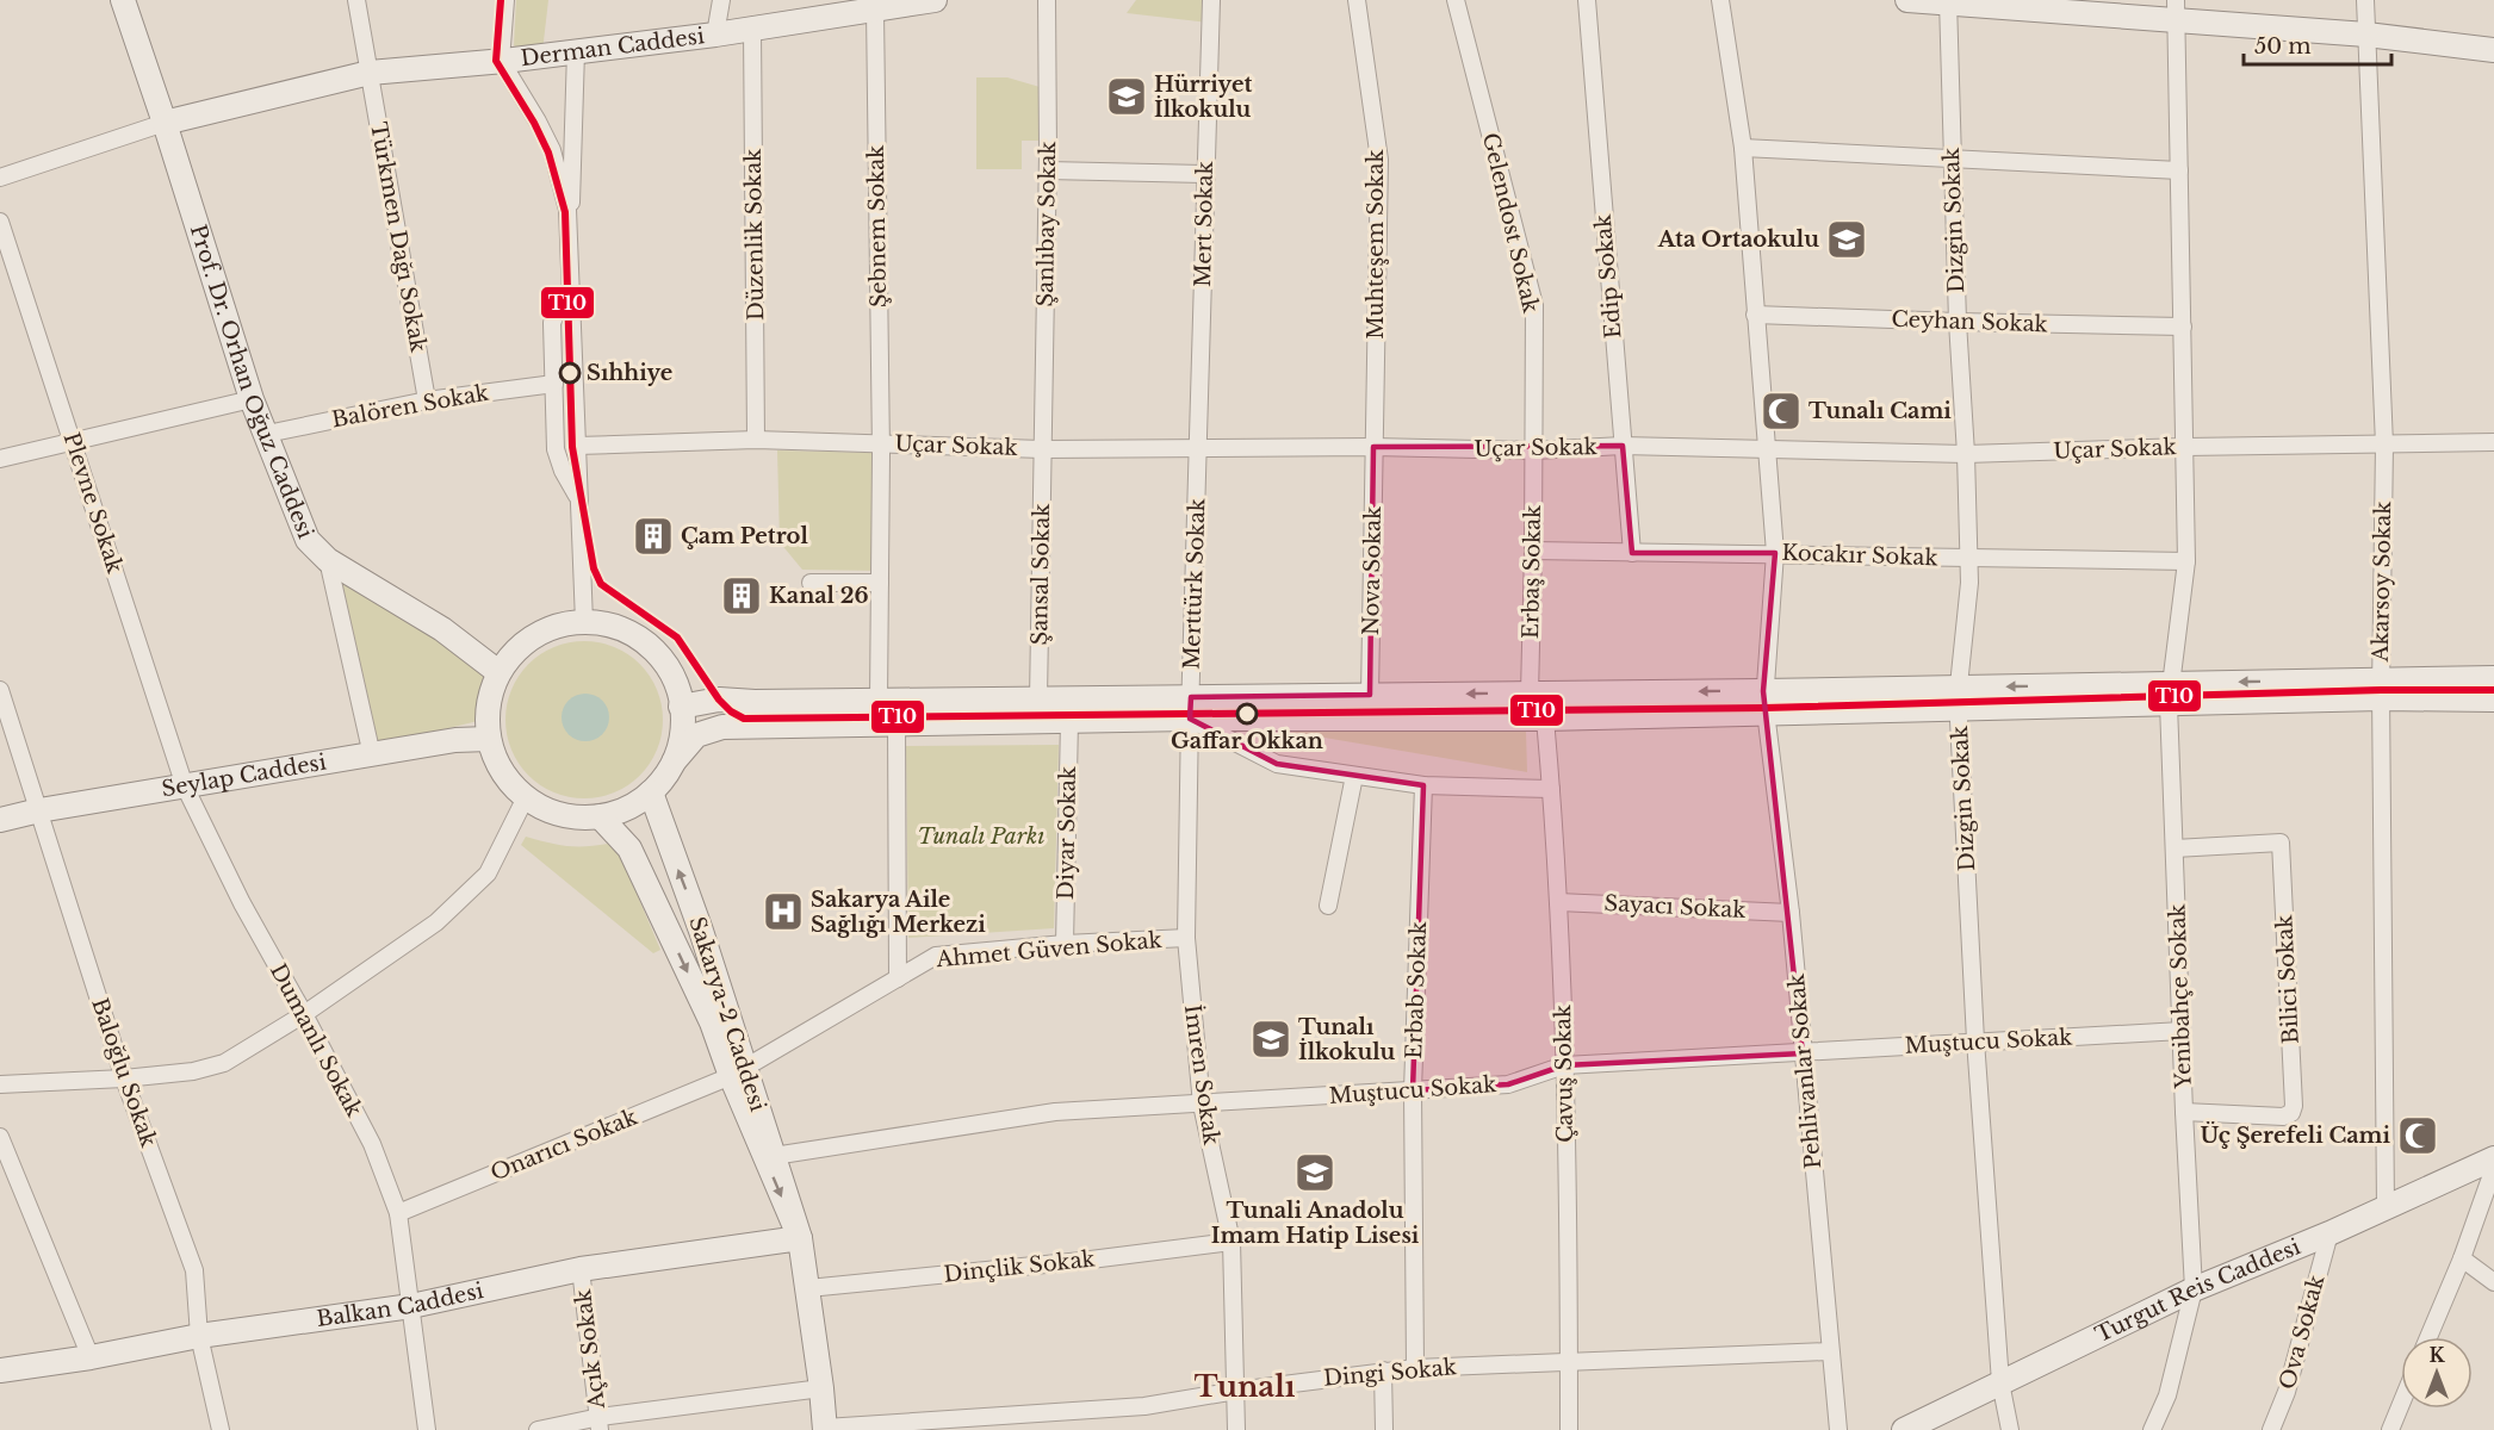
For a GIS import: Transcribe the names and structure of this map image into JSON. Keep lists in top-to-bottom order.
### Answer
{
  "streets": {
    "main road": [
      "Derman Caddesi",
      "Prof. Dr. Orhan Oğuz Caddesi",
      "Seylap Caddesi",
      "Sakarya-2 Caddesi",
      "Turgut Reis Caddesi",
      "Balkan Caddesi"
    ],
    "street": [
      "Dizgin Sokak",
      "Gelendost Sokak",
      "Şanlıbay Sokak",
      "Mert Sokak",
      "Şebnem Sokak",
      "Düzenlik Sokak",
      "Türkmen Dağı Sokak",
      "Muhteşem Sokak",
      "Edip Sokak",
      "Ceyhan Sokak",
      "Balören Sokak",
      "Uçar Sokak",
      "Plevne Sokak",
      "Kocakır Sokak",
      "Nova Sokak",
      "Erbaş Sokak",
      "Şansal Sokak",
      "Akarsoy Sokak",
      "Merttürk Sokak",
      "Diyar Sokak",
      "Sayacı Sokak",
      "Ahmet Güven Sokak",
      "Bilici Sokak",
      "Erbab Sokak",
      "Yenibahçe Sokak",
      "Dumanlı Sokak",
      "Muştucu Sokak",
      "Pehlivanlar Sokak",
      "Baloğlu Sokak",
      "Çavuş Sokak",
      "İmren Sokak",
      "Onarıcı Sokak",
      "Dinçlik Sokak",
      "Ova Sokak",
      "Açık Sokak",
      "Dingi Sokak"
    ]
  },
  "crossings": [
    ["Derman Caddesi", "Şebnem Sokak"],
    ["Derman Caddesi", "Düzenlik Sokak"],
    ["Derman Caddesi", "Türkmen Dağı Sokak"],
    ["Derman Caddesi", "Prof. Dr. Orhan Oğuz Caddesi"],
    ["Dizgin Sokak", "Ceyhan Sokak"],
    ["Dizgin Sokak", "Uçar Sokak"],
    ["Dizgin Sokak", "Kocakır Sokak"],
    ["Dizgin Sokak", "Muştucu Sokak"],
    ["Dizgin Sokak", "Turgut Reis Caddesi"],
    ["Gelendost Sokak", "Uçar Sokak"],
    ["Gelendost Sokak", "Erbaş Sokak"],
    ["Şanlıbay Sokak", "Uçar Sokak"],
    ["Şanlıbay Sokak", "Şansal Sokak"],
    ["Mert Sokak", "Uçar Sokak"],
    ["Mert Sokak", "Merttürk Sokak"],
    ["Şebnem Sokak", "Uçar Sokak"],
    ["Düzenlik Sokak", "Uçar Sokak"],
    ["Türkmen Dağı Sokak", "Balören Sokak"],
    ["Muhteşem Sokak", "Uçar Sokak"],
    ["Muhteşem Sokak", "Nova Sokak"],
    ["Edip Sokak", "Uçar Sokak"],
    ["Edip Sokak", "Kocakır Sokak"],
    ["Ceyhan Sokak", "Yenibahçe Sokak"],
    ["Ceyhan Sokak", "Pehlivanlar Sokak"],
    ["Prof. Dr. Orhan Oğuz Caddesi", "Balören Sokak"],
    ["Prof. Dr. Orhan Oğuz Caddesi", "Seylap Caddesi"],
    ["Prof. Dr. Orhan Oğuz Caddesi", "Sakarya-2 Caddesi"],
    ["Uçar Sokak", "Nova Sokak"],
    ["Uçar Sokak", "Erbaş Sokak"],
    ["Uçar Sokak", "Şansal Sokak"],
    ["Uçar Sokak", "Akarsoy Sokak"],
    ["Uçar Sokak", "Merttürk Sokak"],
    ["Uçar Sokak", "Yenibahçe Sokak"],
    ["Uçar Sokak", "Pehlivanlar Sokak"],
    ["Plevne Sokak", "Seylap Caddesi"],
    ["Plevne Sokak", "Dumanlı Sokak"],
    ["Kocakır Sokak", "Erbaş Sokak"],
    ["Kocakır Sokak", "Yenibahçe Sokak"],
    ["Kocakır Sokak", "Pehlivanlar Sokak"],
    ["Akarsoy Sokak", "Turgut Reis Caddesi"],
    ["Merttürk Sokak", "İmren Sokak"],
    ["Seylap Caddesi", "Sakarya-2 Caddesi"],
    ["Seylap Caddesi", "Dumanlı Sokak"],
    ["Seylap Caddesi", "Baloğlu Sokak"],
    ["Diyar Sokak", "Ahmet Güven Sokak"],
    ["Sayacı Sokak", "Pehlivanlar Sokak"],
    ["Sayacı Sokak", "Çavuş Sokak"],
    ["Ahmet Güven Sokak", "Sakarya-2 Caddesi"],
    ["Ahmet Güven Sokak", "İmren Sokak"],
    ["Ahmet Güven Sokak", "Onarıcı Sokak"],
    ["Bilici Sokak", "Yenibahçe Sokak"],
    ["Erbab Sokak", "Muştucu Sokak"],
    ["Erbab Sokak", "Dingi Sokak"],
    ["Yenibahçe Sokak", "Muştucu Sokak"],
    ["Yenibahçe Sokak", "Turgut Reis Caddesi"],
    ["Sakarya-2 Caddesi", "Muştucu Sokak"],
    ["Sakarya-2 Caddesi", "Onarıcı Sokak"],
    ["Sakarya-2 Caddesi", "Dinçlik Sokak"],
    ["Sakarya-2 Caddesi", "Balkan Caddesi"],
    ["Sakarya-2 Caddesi", "Dingi Sokak"],
    ["Dumanlı Sokak", "Onarıcı Sokak"],
    ["Dumanlı Sokak", "Balkan Caddesi"],
    ["Muştucu Sokak", "Pehlivanlar Sokak"],
    ["Muştucu Sokak", "Çavuş Sokak"],
    ["Muştucu Sokak", "İmren Sokak"],
    ["Pehlivanlar Sokak", "Dingi Sokak"],
    ["Baloğlu Sokak", "Balkan Caddesi"],
    ["Çavuş Sokak", "Dingi Sokak"],
    ["İmren Sokak", "Dinçlik Sokak"],
    ["İmren Sokak", "Dingi Sokak"],
    ["Turgut Reis Caddesi", "Ova Sokak"],
    ["Balkan Caddesi", "Açık Sokak"]
  ],
  "districts": ["Tunalı"],
  "parks": ["Tunalı Parkı"],
  "places": {
    "school or university": [
      "Hürriyet İlkokulu",
      "Ata Ortaokulu",
      "Tunalı İlkokulu",
      "Tunali Anadolu Imam Hatip Lisesi"
    ],
    "other": ["Sıhhiye", "Gaffar Okkan"],
    "mosque": ["Tunalı Cami", "Üç Şerefeli Cami"],
    "building": ["Çam Petrol", "Kanal 26"],
    "hospital": ["Sakarya Aile Sağlığı Merkezi"]
  },
  "lines": ["transit line T10"],
  "scale_bar": "50 m",
  "north": "top"
}
